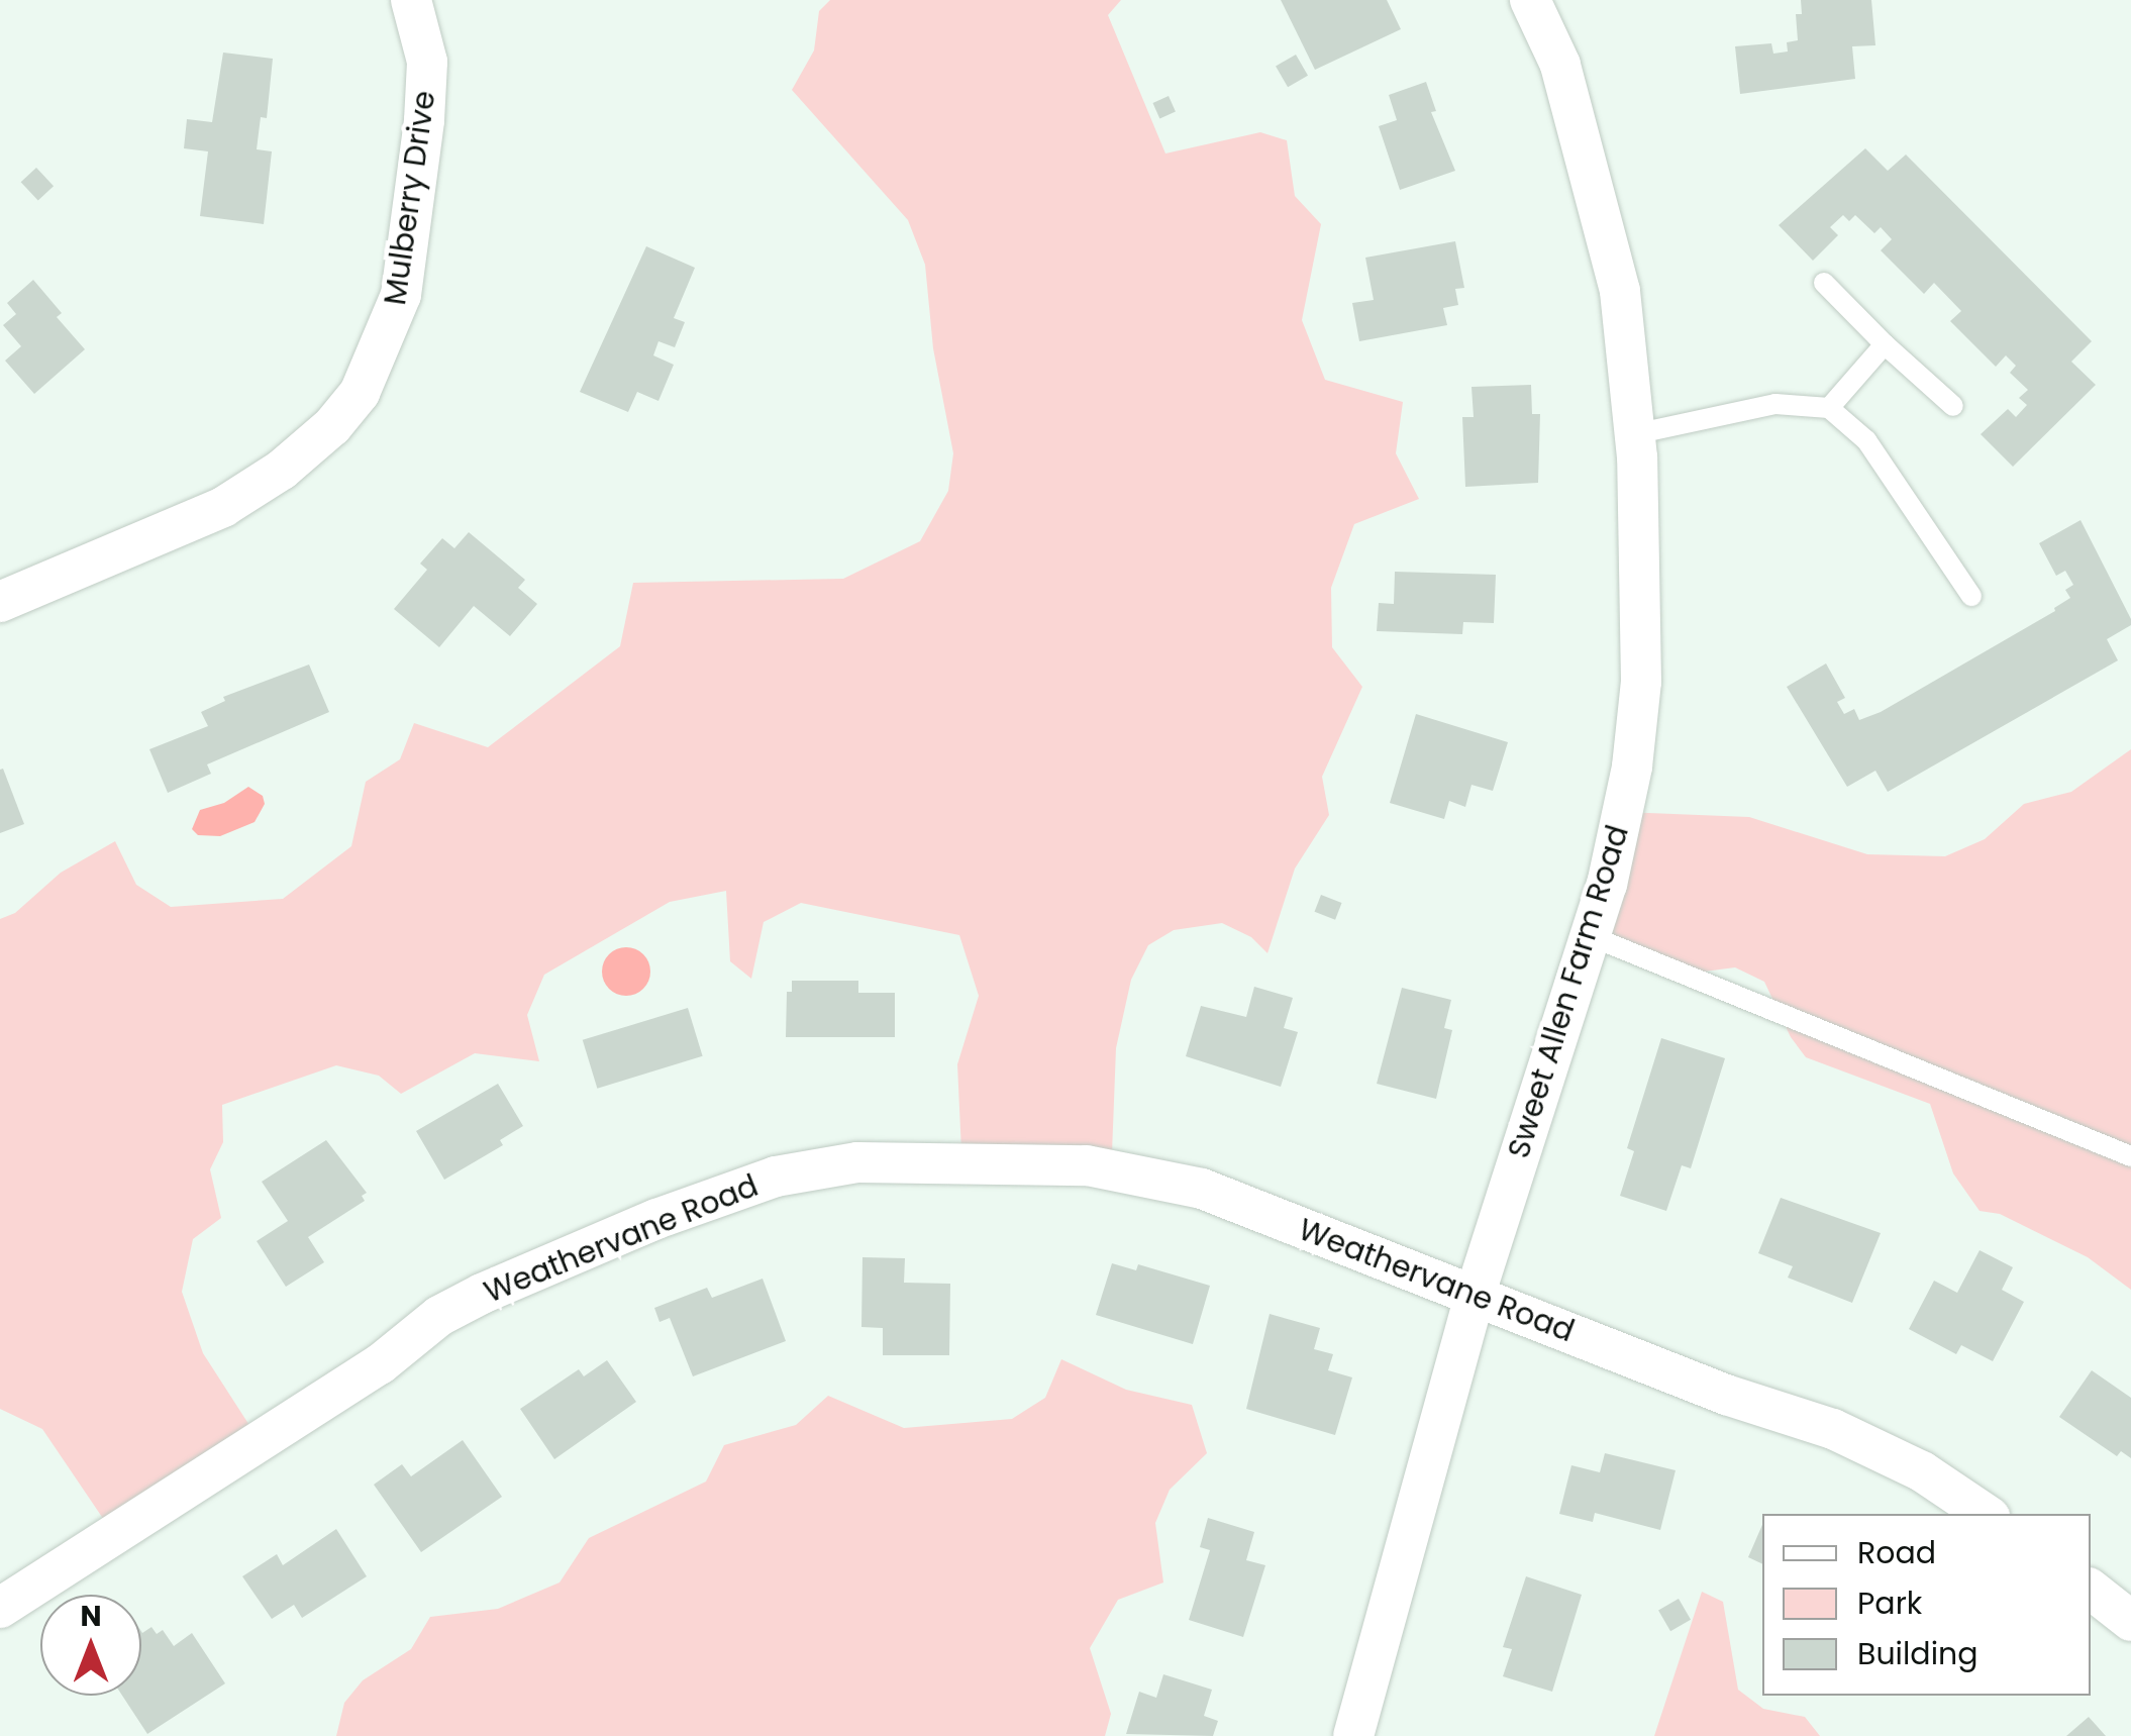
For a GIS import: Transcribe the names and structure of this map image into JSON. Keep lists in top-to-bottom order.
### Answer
{
  "streets": {
    "street": ["Mulberry Drive", "Sweet Allen Farm Road", "Weathervane Road"]
  },
  "crossings": [
    ["Sweet Allen Farm Road", "Weathervane Road"]
  ],
  "legend": ["Road", "Park", "Building"],
  "north": "top"
}
